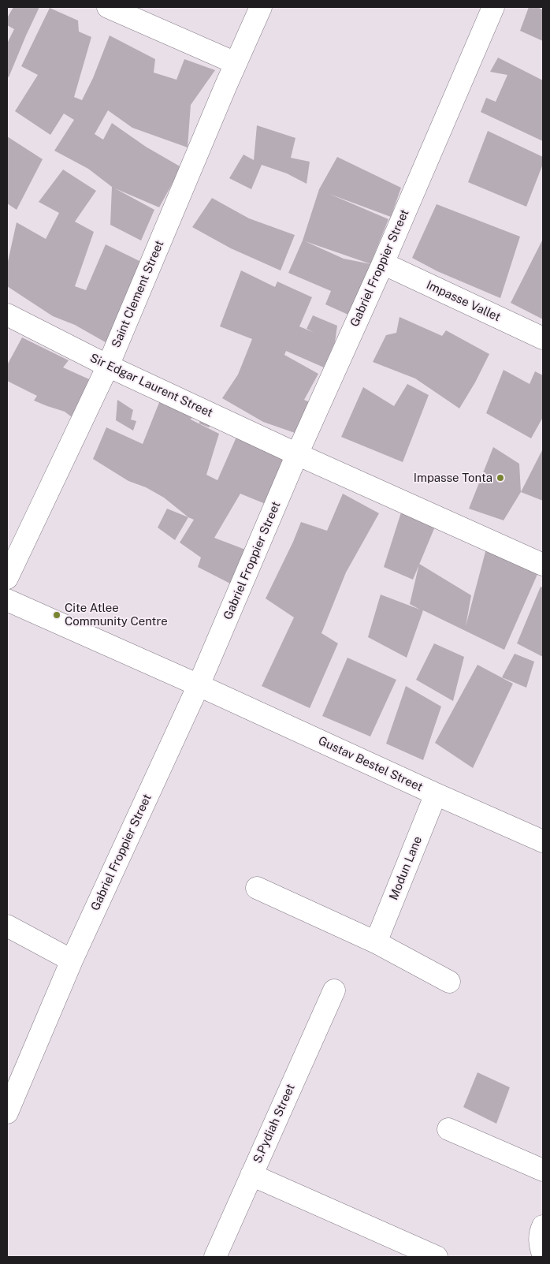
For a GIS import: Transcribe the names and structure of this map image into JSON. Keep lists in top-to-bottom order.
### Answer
{
  "streets": {
    "street": [
      "Gabriel Froppier Street",
      "Saint Clement Street",
      "Impasse Vallet",
      "Sir Edgar Laurent Street",
      "Gustav Bestel Street",
      "Modun Lane",
      "S.Pydiah Street"
    ]
  },
  "crossings": [
    ["Gabriel Froppier Street", "Impasse Vallet"],
    ["Gabriel Froppier Street", "Sir Edgar Laurent Street"],
    ["Gabriel Froppier Street", "Gustav Bestel Street"],
    ["Saint Clement Street", "Sir Edgar Laurent Street"],
    ["Gustav Bestel Street", "Modun Lane"]
  ],
  "places": ["Impasse Tonta", "Cite Atlee Community Centre"]
}
